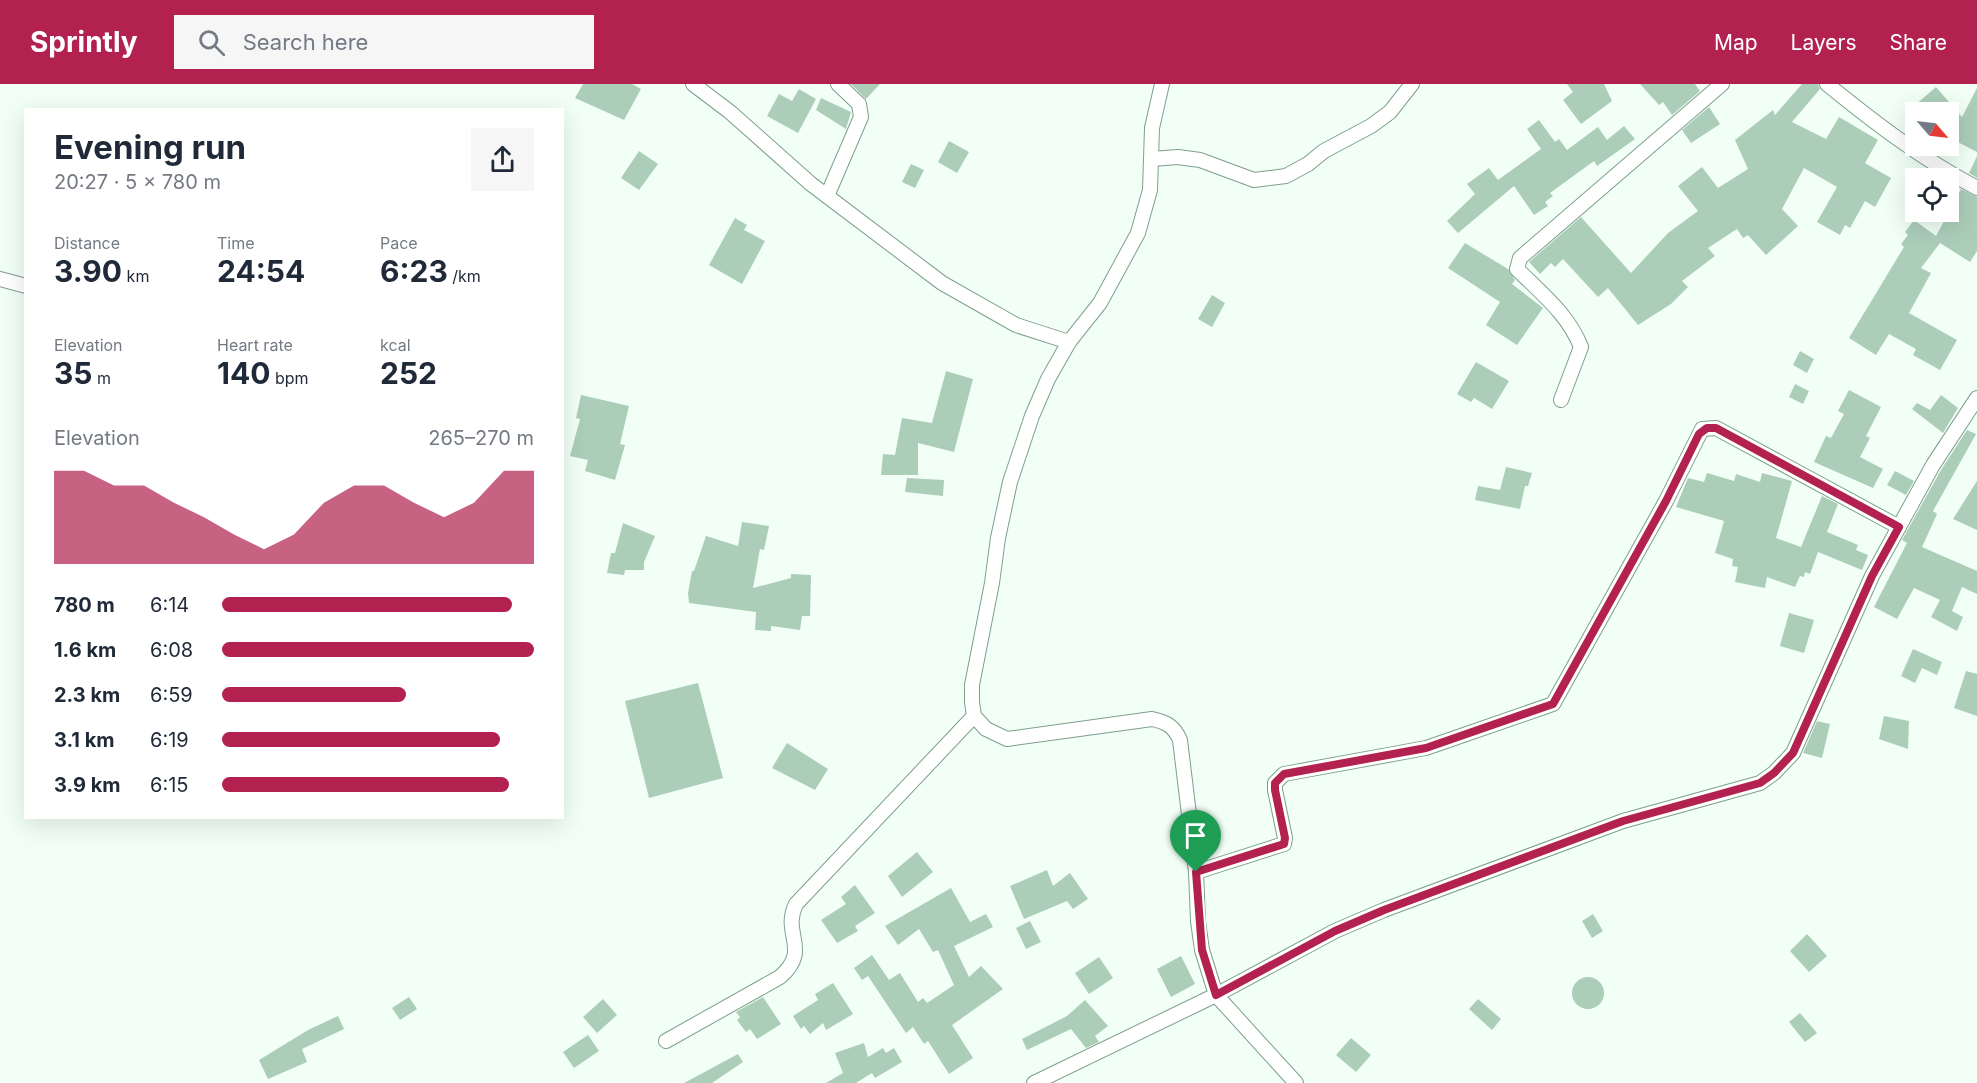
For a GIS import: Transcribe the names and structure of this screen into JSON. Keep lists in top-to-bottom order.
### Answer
{
  "north": "bottom right",
  "page": {
    "header": "Sprintly",
    "search": "Search here",
    "nav": ["Map", "Layers", "Share"],
    "heading": ["Evening run", "20:27 · 5 × 780 m"],
    "stats": [
      ["Distance", "3.90 km"],
      ["Time", "24:54"],
      ["Pace", "6:23 /km"],
      ["Elevation", "35 m"],
      ["Heart rate", "140 bpm"],
      ["kcal", "252"]
    ],
    "chart": ["Elevation", "265–270 m"],
    "list": [
      {
        "name": "780 m",
        "note": "6:14"
      },
      {
        "name": "1.6 km",
        "note": "6:08"
      },
      {
        "name": "2.3 km",
        "note": "6:59"
      },
      {
        "name": "3.1 km",
        "note": "6:19"
      },
      {
        "name": "3.9 km",
        "note": "6:15"
      }
    ]
  }
}
